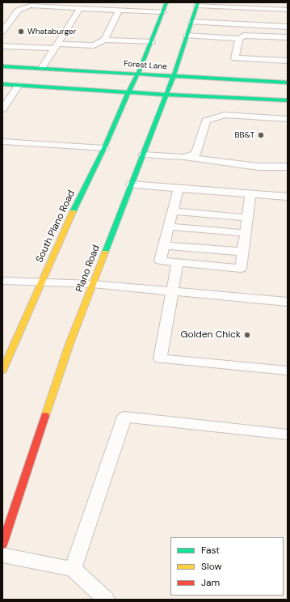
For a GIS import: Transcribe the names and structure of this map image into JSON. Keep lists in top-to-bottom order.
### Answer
{
  "streets": {
    "main road": ["Forest Lane", "South Plano Road", "Plano Road"]
  },
  "crossings": [
    ["Forest Lane", "Plano Road"]
  ],
  "places": ["Whataburger", "BB&T", "Golden Chick"],
  "legend": ["Fast", "Slow", "Jam"]
}
